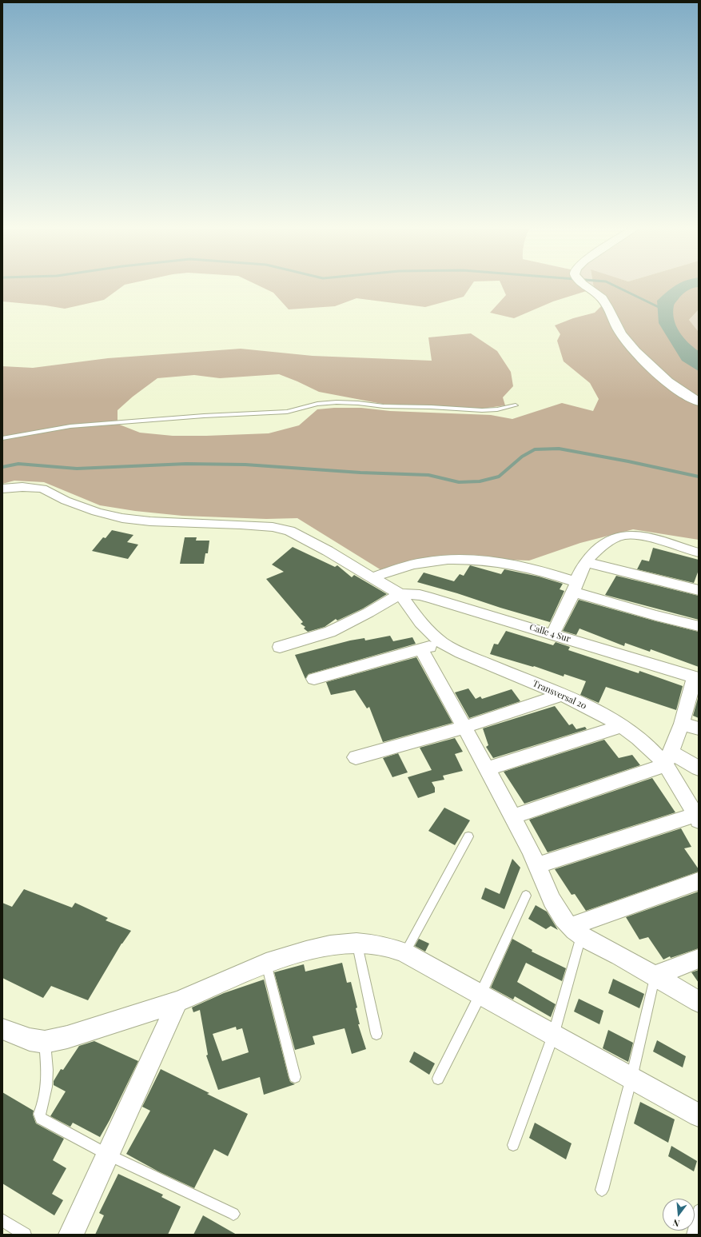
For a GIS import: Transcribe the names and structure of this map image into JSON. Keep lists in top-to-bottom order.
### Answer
{
  "streets": {
    "street": ["Calle 4 Sur", "Transversal 20"]
  },
  "crossings": [
    ["Calle 4 Sur", "Transversal 20"]
  ],
  "north": "bottom"
}
